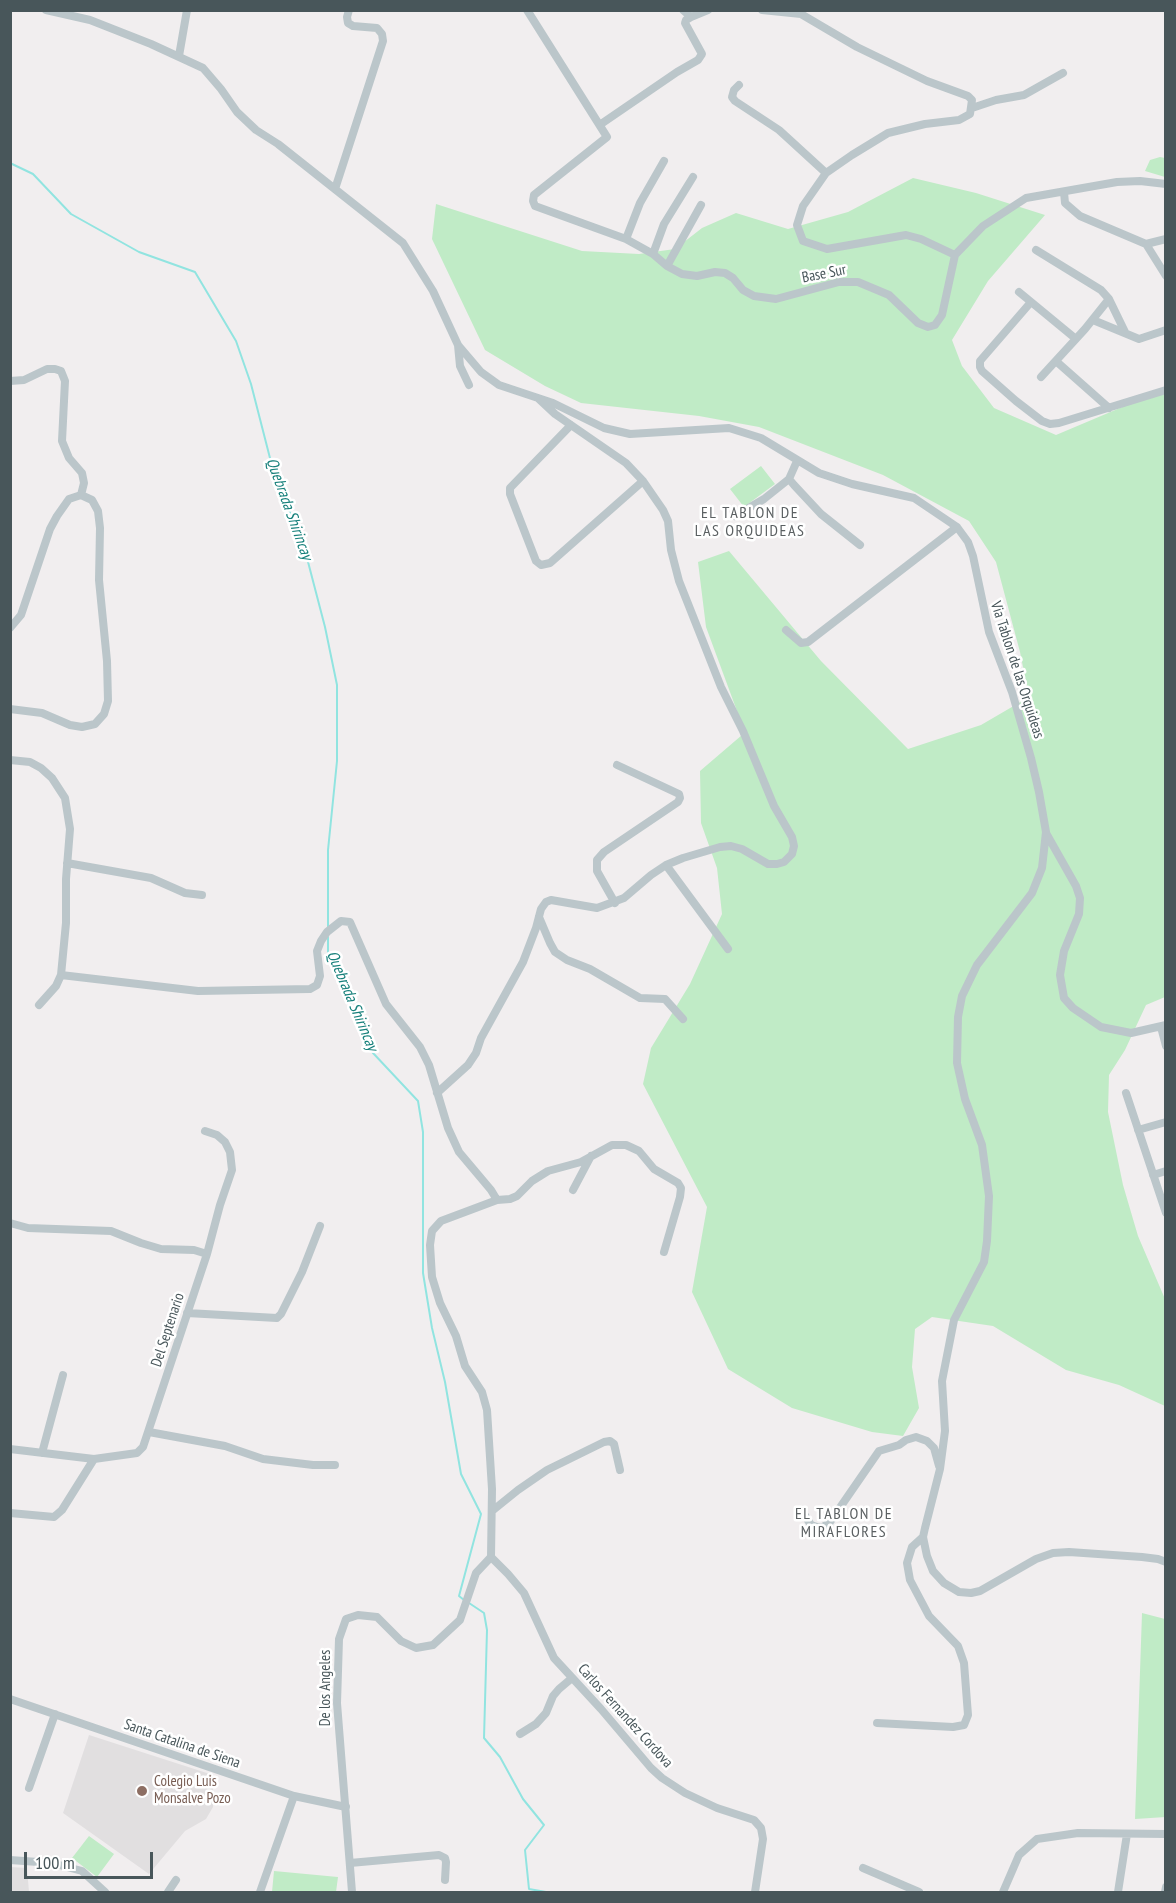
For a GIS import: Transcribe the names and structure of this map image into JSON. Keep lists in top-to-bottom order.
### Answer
{
  "streets": {
    "street": [
      "Base Sur",
      "Via Tablon de las Orquideas",
      "Del Septenario",
      "De los Angeles",
      "Carlos Fernandez Cordova",
      "Santa Catalina de Siena"
    ]
  },
  "crossings": [
    ["De los Angeles", "Carlos Fernandez Cordova"],
    ["De los Angeles", "Santa Catalina de Siena"]
  ],
  "districts": ["EL TABLON DE LAS ORQUIDEAS", "EL TABLON DE MIRAFLORES"],
  "water": ["Quebrada Shirincay"],
  "places": ["Colegio Luis Monsalve Pozo"],
  "scale_bar": "100 m"
}
